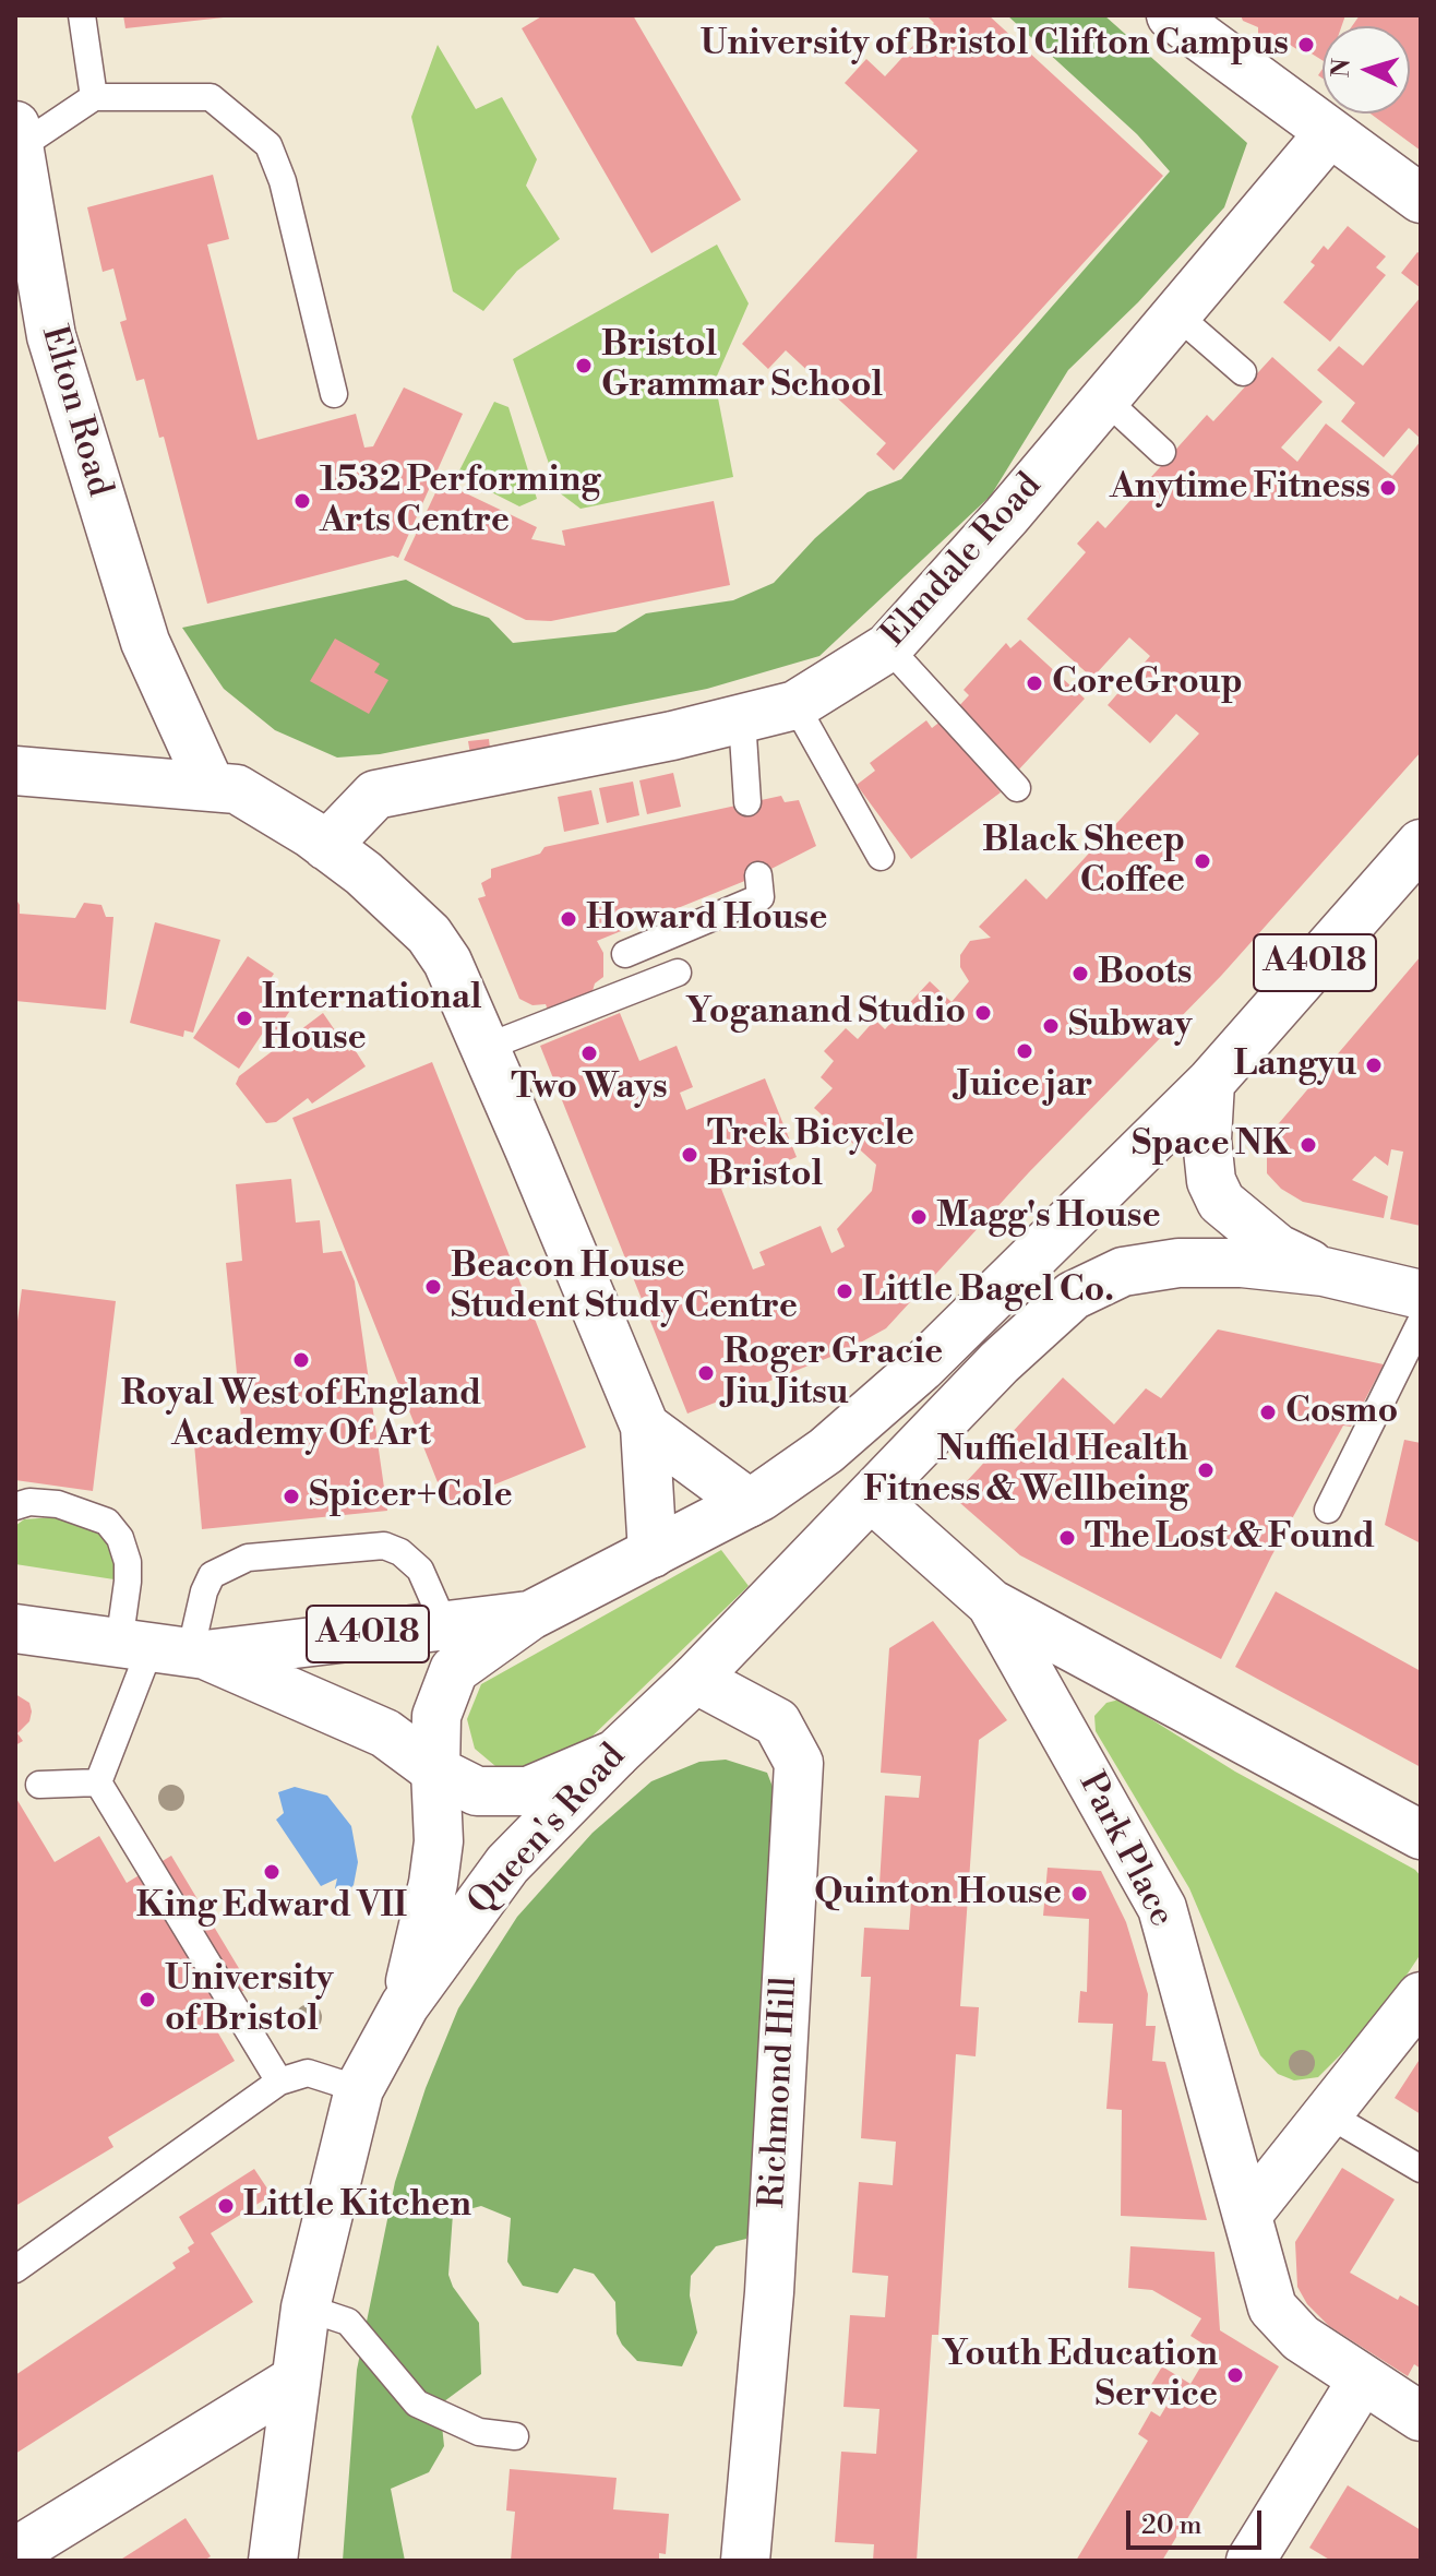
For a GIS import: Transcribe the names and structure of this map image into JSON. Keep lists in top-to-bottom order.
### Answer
{
  "streets": {
    "street": [
      "Elton Road",
      "Elmdale Road",
      "A4018",
      "Queen's Road",
      "Park Place",
      "Richmond Hill"
    ]
  },
  "crossings": [
    ["A4018", "Queen's Road"],
    ["Queen's Road", "Park Place"],
    ["Queen's Road", "Richmond Hill"]
  ],
  "places": [
    "University of Bristol Clifton Campus",
    "Bristol Grammar School",
    "Anytime Fitness",
    "1532 Performing Arts Centre",
    "CoreGroup",
    "Black Sheep Coffee",
    "Howard House",
    "Boots",
    "Yoganand Studio",
    "International House",
    "Subway",
    "Juice jar",
    "Two Ways",
    "Langyu",
    "Space NK",
    "Trek Bicycle Bristol",
    "Magg's House",
    "Beacon House Student Study Centre",
    "Little Bagel Co.",
    "Royal West of England Academy Of Art",
    "Roger Gracie Jiu Jitsu",
    "Cosmo",
    "Nuffield Health Fitness & Wellbeing",
    "Spicer+Cole",
    "The Lost & Found",
    "King Edward VII",
    "Quinton House",
    "University of Bristol",
    "Little Kitchen",
    "Youth Education Service"
  ],
  "scale_bar": "20 m",
  "north": "left"
}
